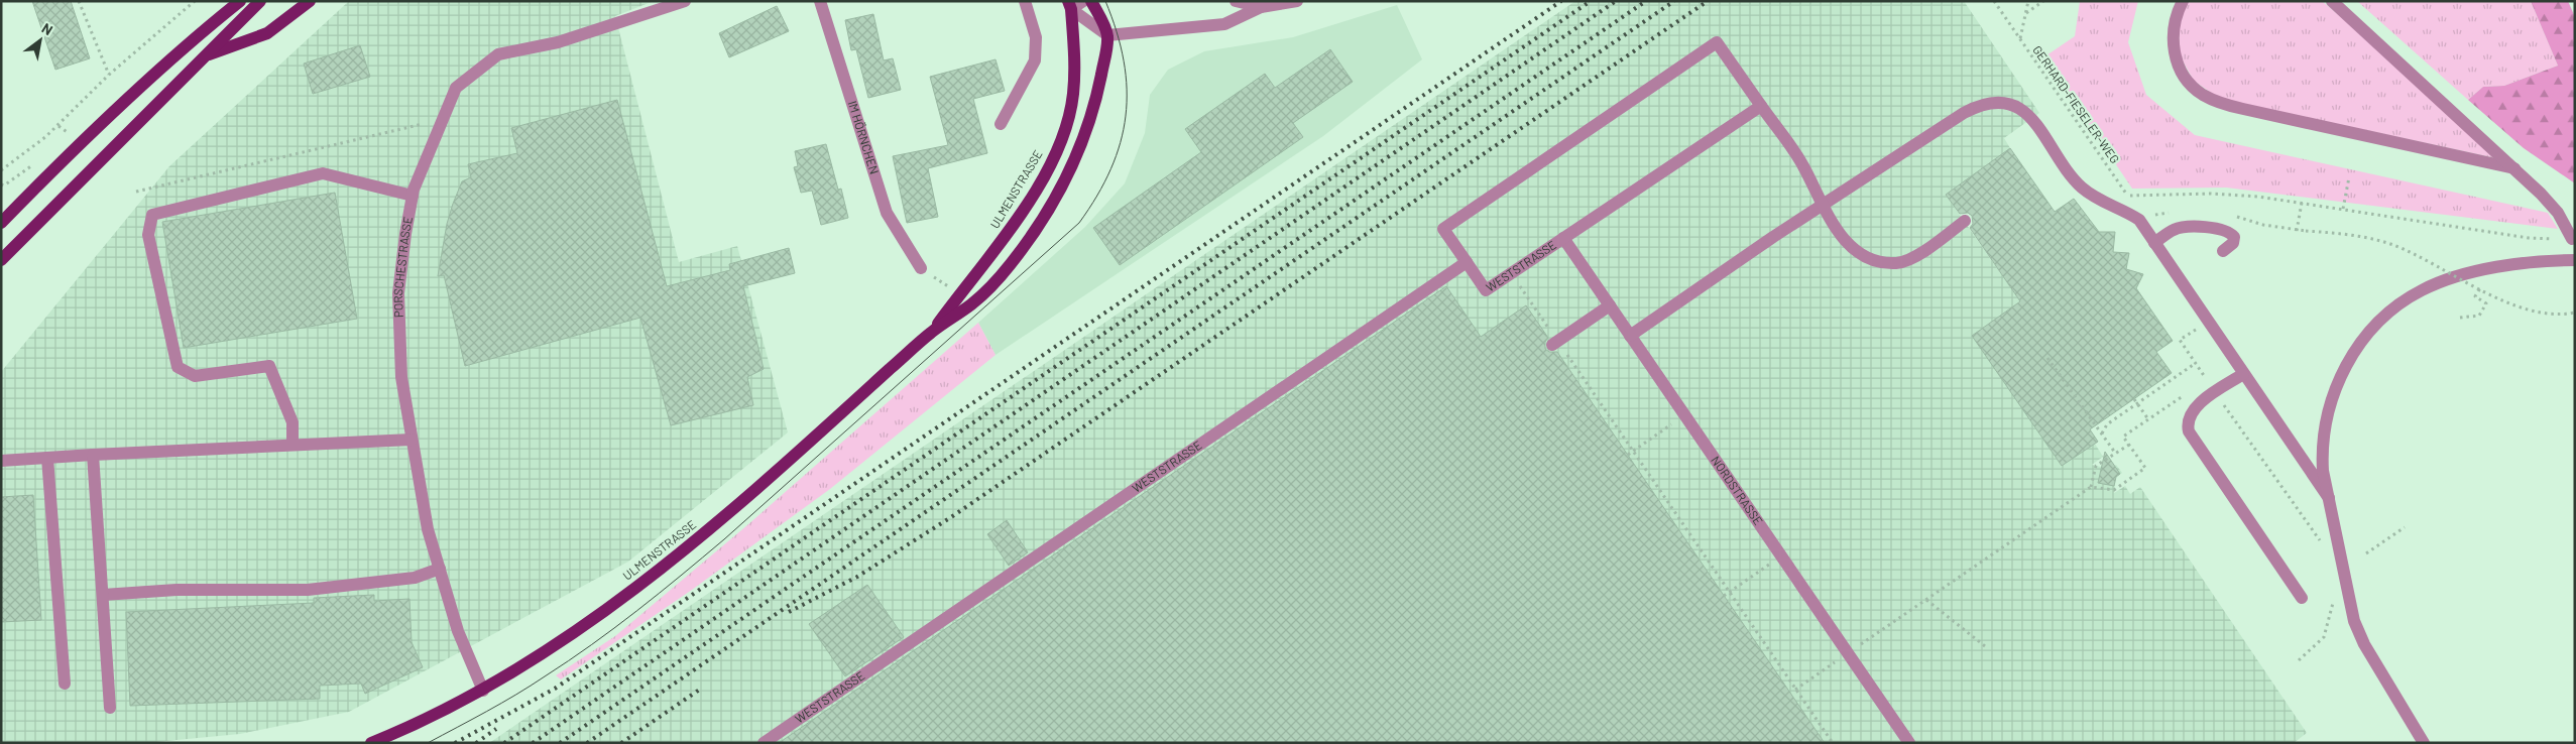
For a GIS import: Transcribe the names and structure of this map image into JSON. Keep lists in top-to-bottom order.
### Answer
{
  "streets": {
    "main road": ["ULMENSTRASSE"],
    "street": [
      "IM HÖRNCHEN",
      "WESTSTRASSE",
      "PORSCHESTRASSE",
      "NORDSTRASSE"
    ],
    "path": ["GERHARD-FIESELER-WEG"]
  },
  "crossings": [
    ["ULMENSTRASSE", "PORSCHESTRASSE"],
    ["WESTSTRASSE", "NORDSTRASSE"]
  ],
  "north": "top right"
}
